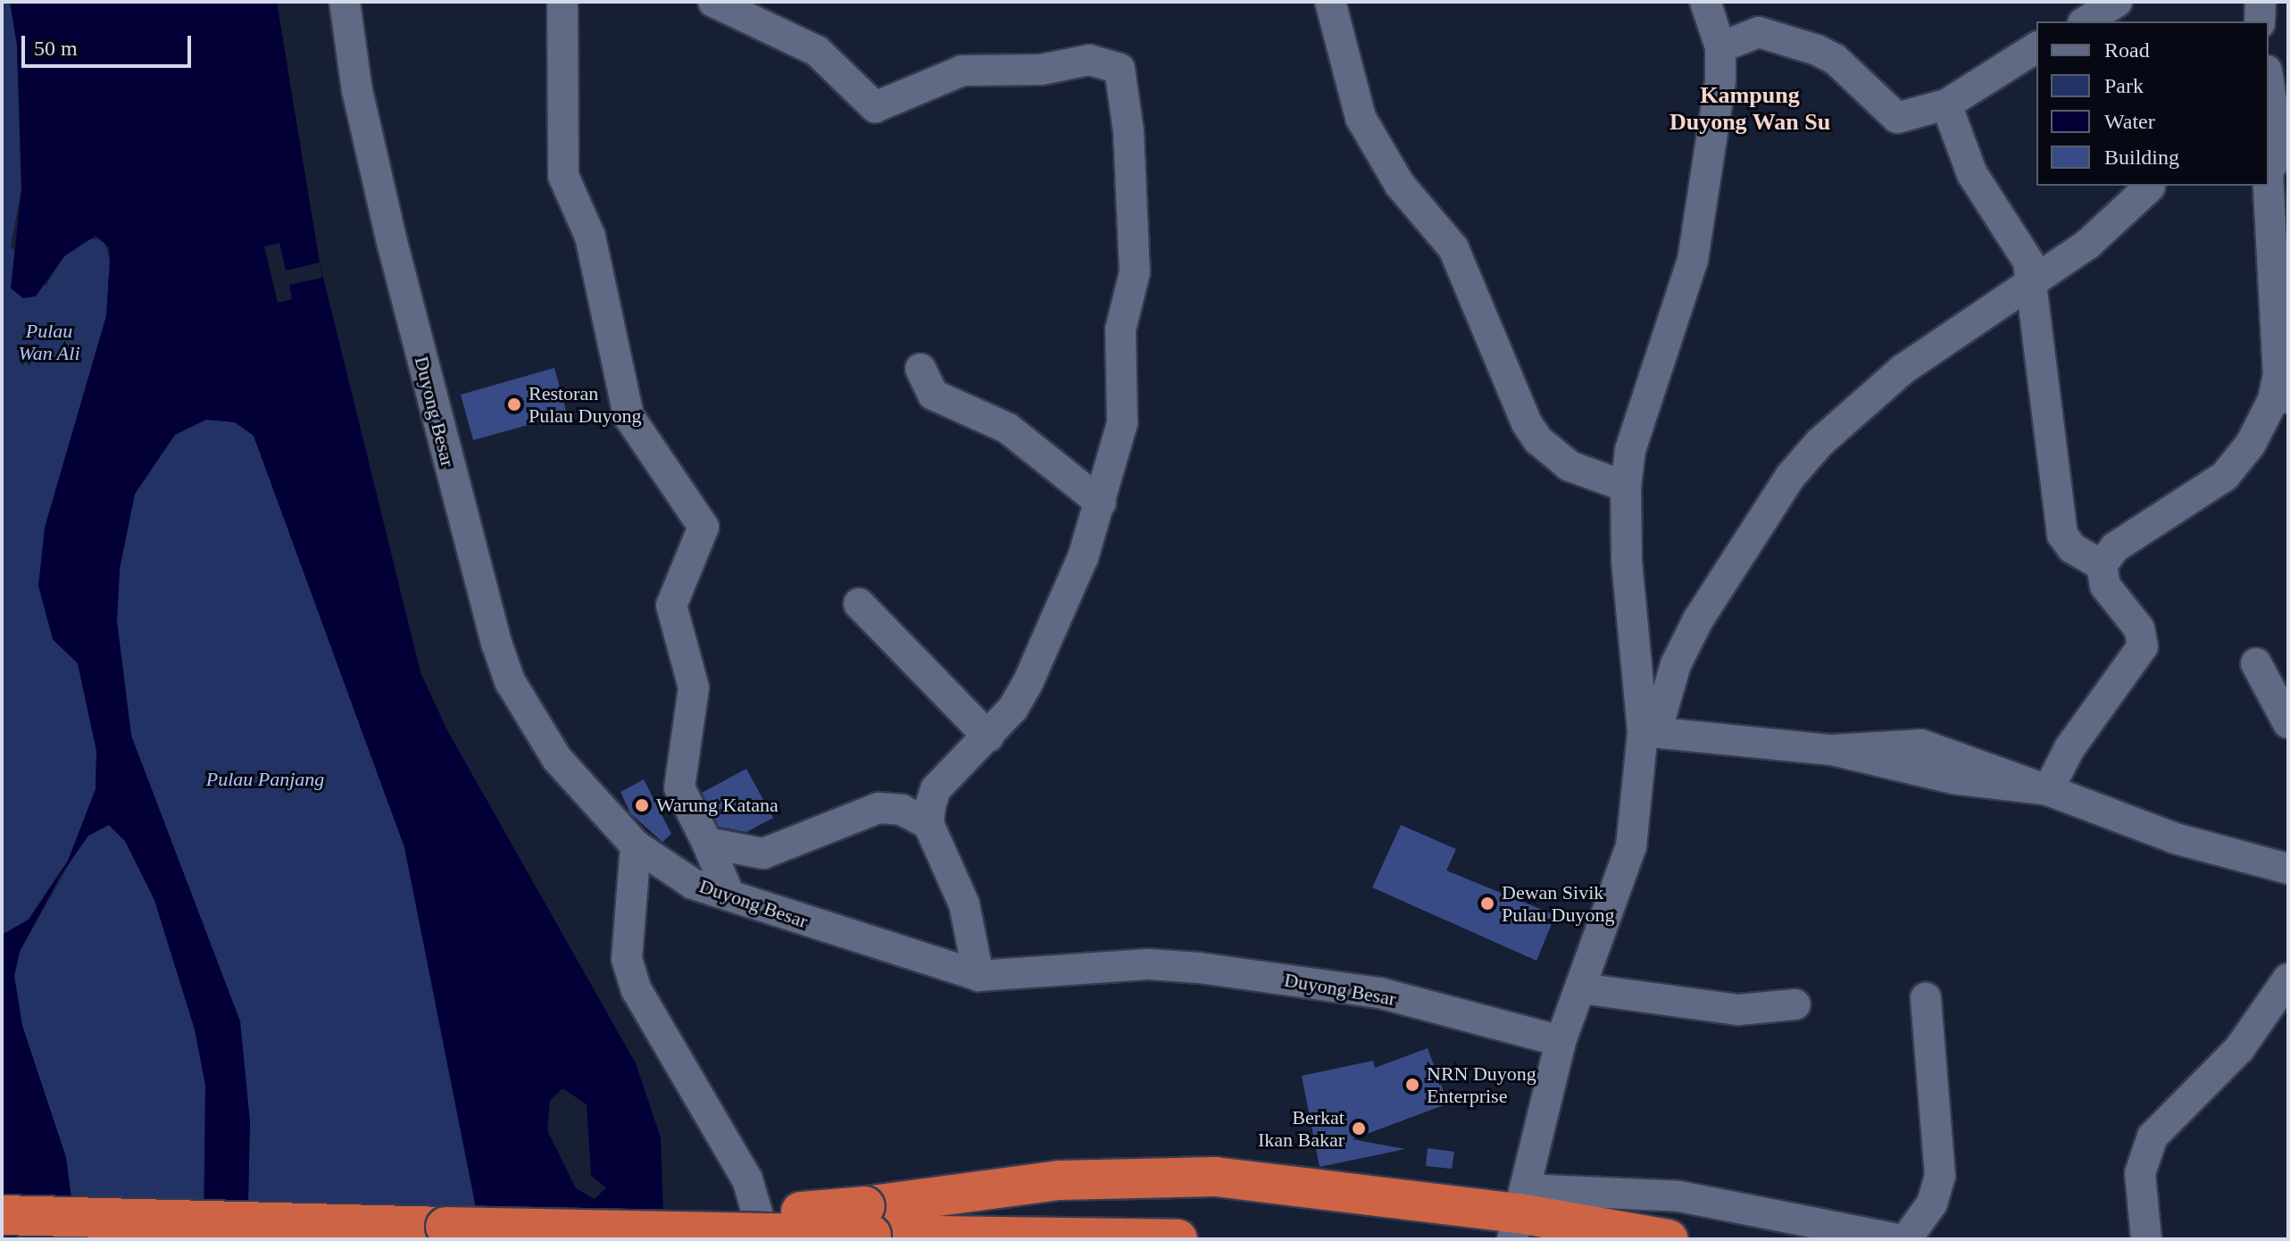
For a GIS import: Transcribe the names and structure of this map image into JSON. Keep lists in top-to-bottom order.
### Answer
{
  "streets": {
    "street": ["Duyong Besar"]
  },
  "districts": ["Kampung Duyong Wan Su"],
  "parks": ["Pulau Wan Ali", "Pulau Panjang"],
  "places": [
    "Restoran Pulau Duyong",
    "Warung Katana",
    "Dewan Sivik Pulau Duyong",
    "NRN Duyong Enterprise",
    "Berkat Ikan Bakar"
  ],
  "legend": [
    "Road",
    "Park",
    "Water",
    "Building"
  ],
  "scale_bar": "50 m"
}
